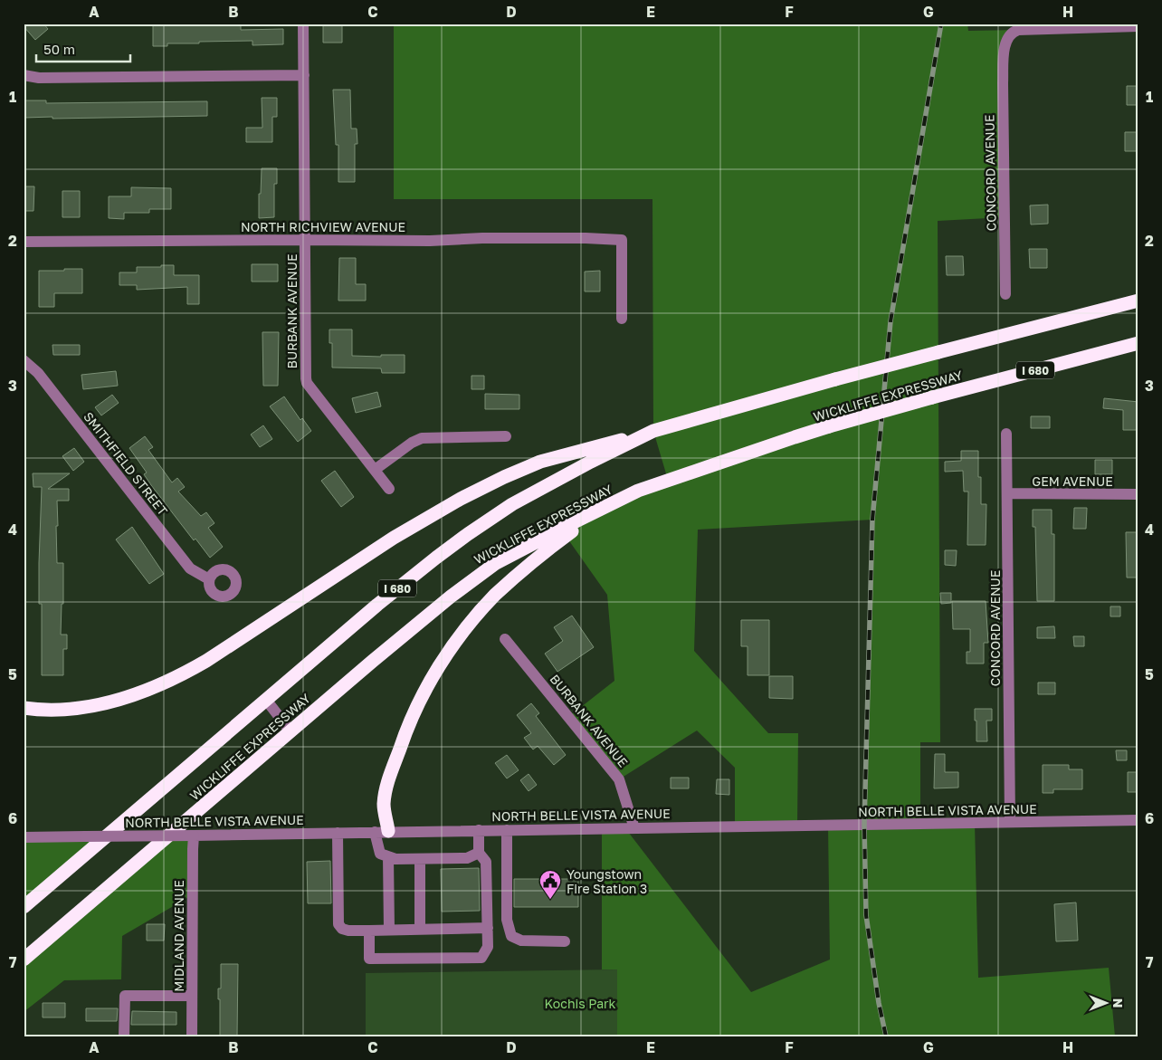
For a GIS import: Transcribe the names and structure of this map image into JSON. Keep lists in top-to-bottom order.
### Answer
{
  "streets": {
    "highway": ["I 680", "WICKLIFFE EXPRESSWAY"],
    "street": [
      "CONCORD AVENUE",
      "NORTH RICHVIEW AVENUE",
      "BURBANK AVENUE",
      "SMITHFIELD STREET",
      "GEM AVENUE",
      "NORTH BELLE VISTA AVENUE",
      "MIDLAND AVENUE"
    ]
  },
  "crossings": [
    ["CONCORD AVENUE", "GEM AVENUE"],
    ["CONCORD AVENUE", "NORTH BELLE VISTA AVENUE"],
    ["NORTH RICHVIEW AVENUE", "BURBANK AVENUE"],
    ["BURBANK AVENUE", "NORTH BELLE VISTA AVENUE"],
    ["NORTH BELLE VISTA AVENUE", "MIDLAND AVENUE"]
  ],
  "parks": ["Kochis Park"],
  "places": {
    "public building": ["Youngstown Fire Station 3"]
  },
  "scale_bar": "50 m",
  "north": "right",
  "grid": {
    "columns": [
      "A",
      "B",
      "C",
      "D",
      "E",
      "F",
      "G",
      "H"
    ],
    "rows": [
      "1",
      "2",
      "3",
      "4",
      "5",
      "6",
      "7"
    ]
  }
}
